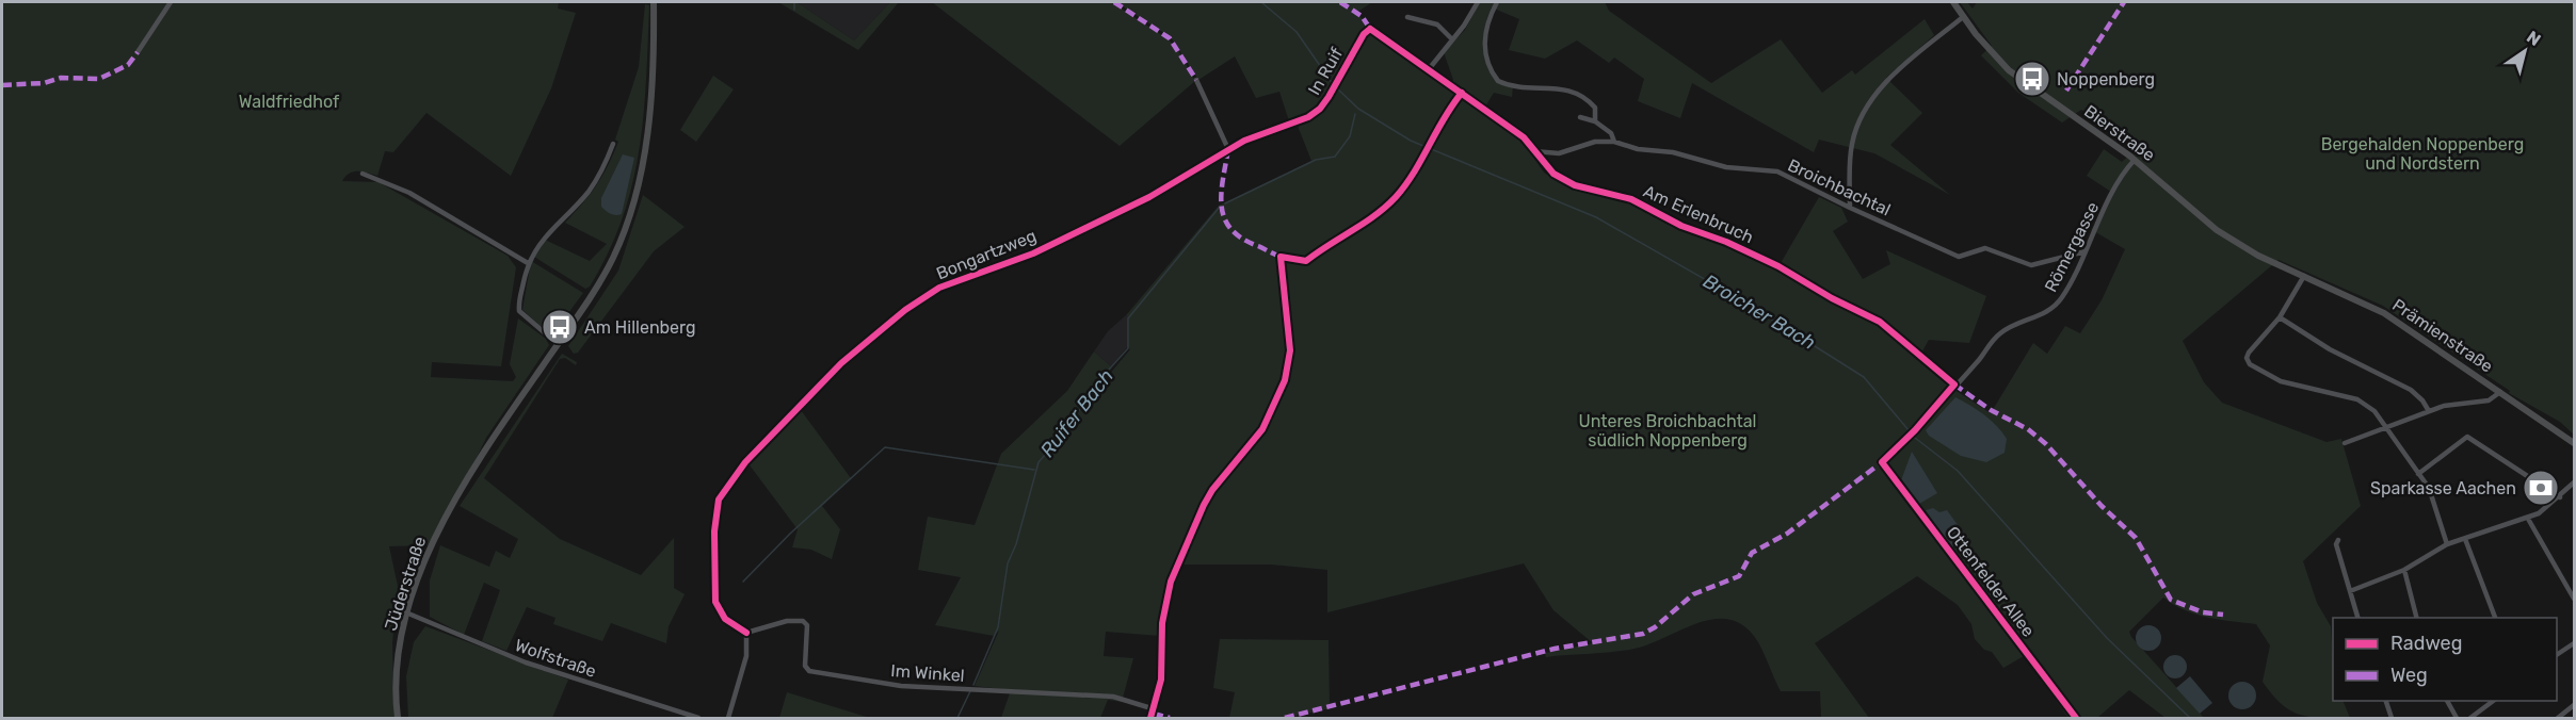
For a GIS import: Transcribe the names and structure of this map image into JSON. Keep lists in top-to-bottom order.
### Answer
{
  "streets": {
    "main road": ["Bierstraße", "Prämienstraße", "Jüderstraße"],
    "street": [
      "In Ruif",
      "Broichbachtal",
      "Am Erlenbruch",
      "Römergasse",
      "Bongartzweg",
      "Ottenfelder Allee",
      "Wolfstraße",
      "Im Winkel"
    ]
  },
  "crossings": [
    ["In Ruif", "Am Erlenbruch"],
    ["In Ruif", "Bongartzweg"],
    ["Bierstraße", "Römergasse"],
    ["Bierstraße", "Prämienstraße"],
    ["Broichbachtal", "Am Erlenbruch"],
    ["Broichbachtal", "Römergasse"],
    ["Am Erlenbruch", "Römergasse"],
    ["Römergasse", "Ottenfelder Allee"],
    ["Bongartzweg", "Im Winkel"],
    ["Jüderstraße", "Wolfstraße"]
  ],
  "water": ["Broicher Bach", "Ruifer Bach"],
  "parks": ["Waldfriedhof", "Bergehalden Noppenberg und Nordstern", "Unteres Broichbachtal südlich Noppenberg"],
  "places": {
    "bus stop": ["Noppenberg", "Am Hillenberg"],
    "bank": ["Sparkasse Aachen"]
  },
  "legend": ["Radweg", "Weg"],
  "north": "top right"
}
